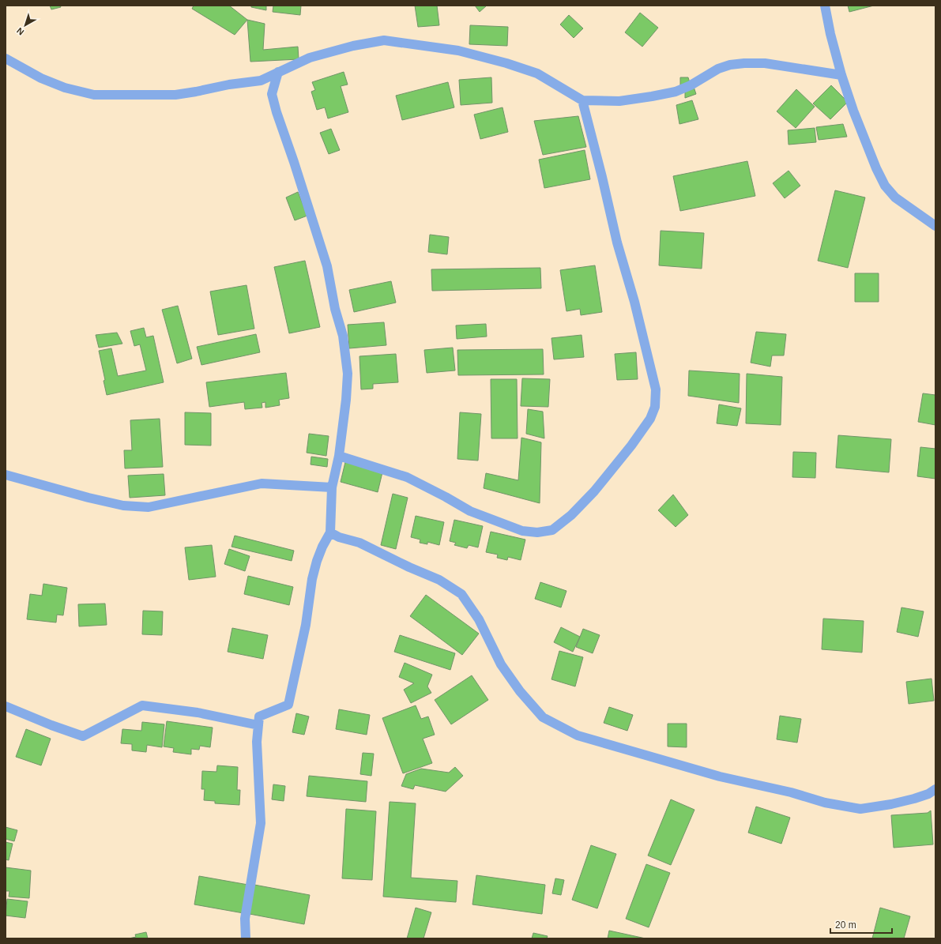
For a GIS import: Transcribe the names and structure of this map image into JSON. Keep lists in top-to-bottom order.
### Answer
{
  "scale_bar": "20 m",
  "north": "bottom left"
}
